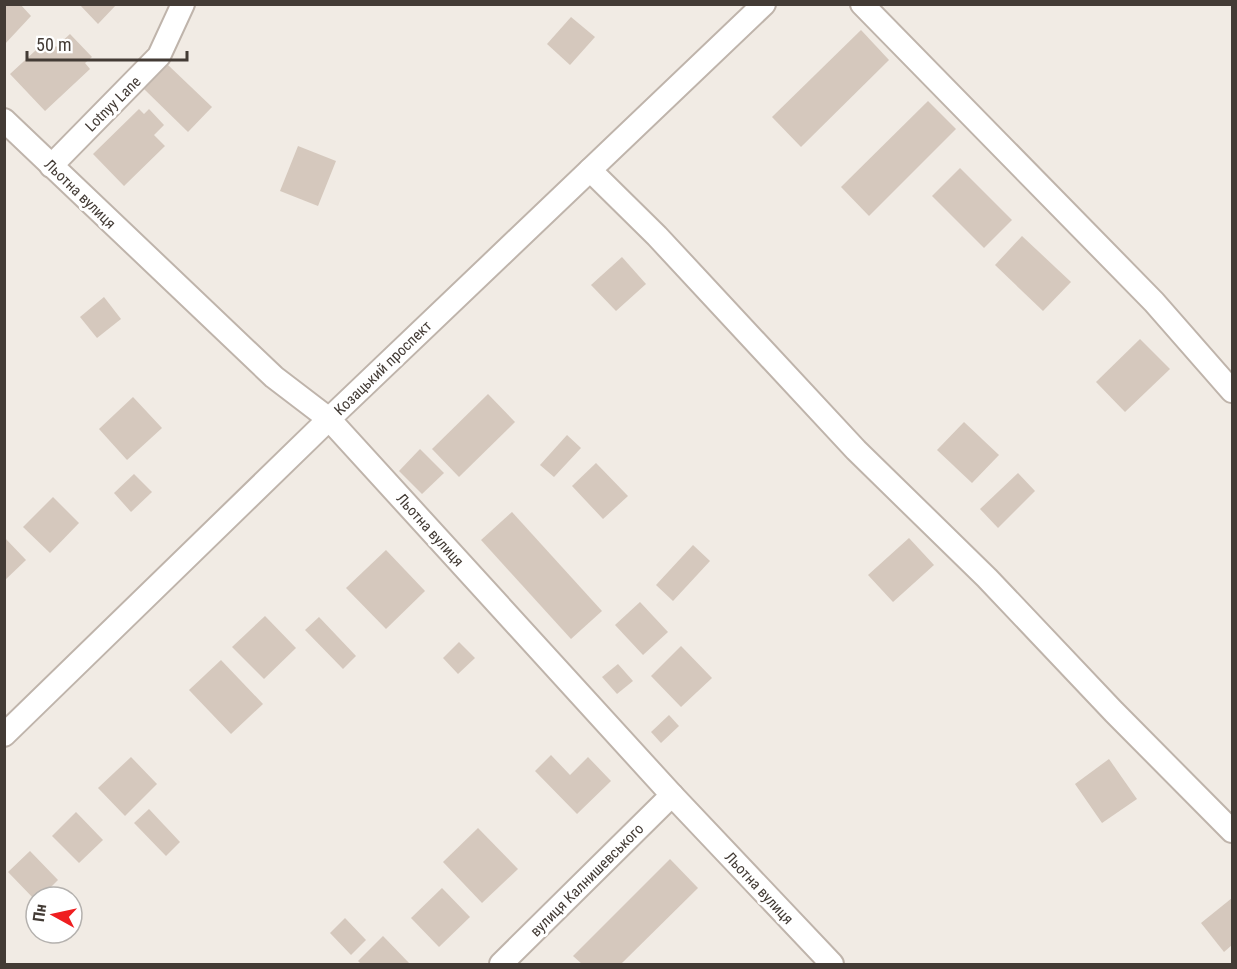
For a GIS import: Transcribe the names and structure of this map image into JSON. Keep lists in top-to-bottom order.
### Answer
{
  "streets": {
    "street": [
      "Lotnyy Lane",
      "Льотна вулиця",
      "Козацький проспект",
      "вулиця Калнишевського"
    ]
  },
  "crossings": [
    ["Lotnyy Lane", "Льотна вулиця"],
    ["Льотна вулиця", "Козацький проспект"],
    ["Льотна вулиця", "вулиця Калнишевського"]
  ],
  "scale_bar": "50 m",
  "north": "left"
}
